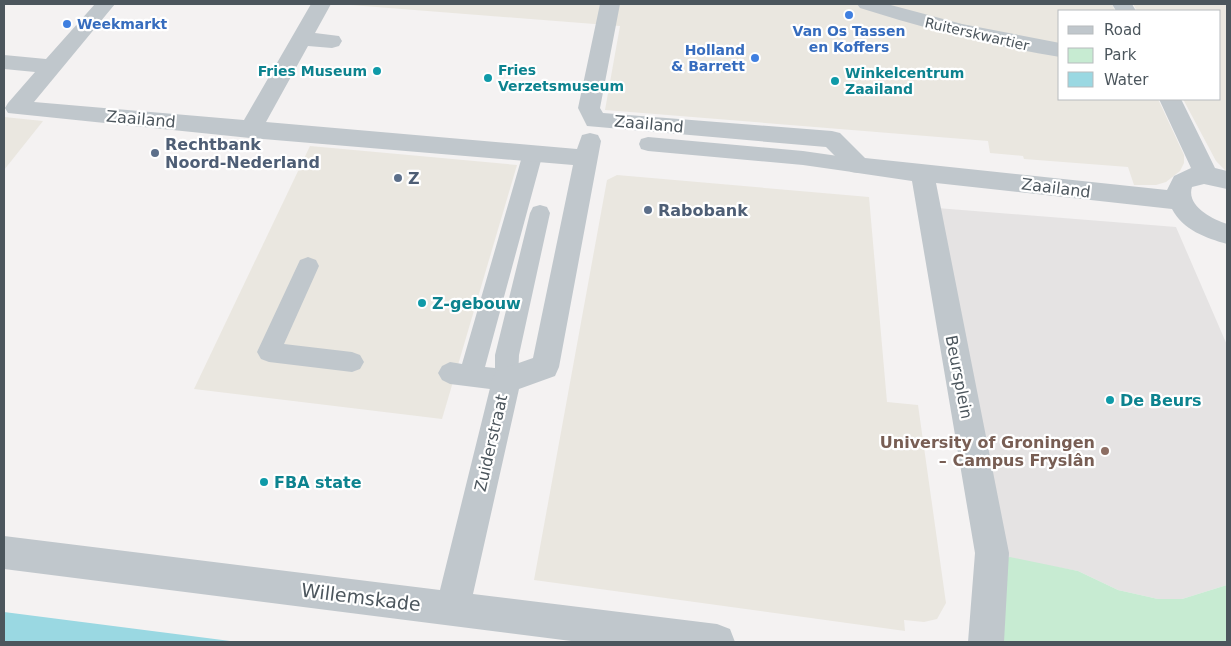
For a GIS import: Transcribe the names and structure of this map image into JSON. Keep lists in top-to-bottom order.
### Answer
{
  "streets": {
    "street": [
      "Ruiterskwartier",
      "Zaailand",
      "Beursplein",
      "Zuiderstraat",
      "Willemskade"
    ]
  },
  "crossings": [
    ["Zaailand", "Beursplein"],
    ["Zaailand", "Zuiderstraat"],
    ["Zuiderstraat", "Willemskade"]
  ],
  "places": [
    "Van Os Tassen en Koffers",
    "Weekmarkt",
    "Holland & Barrett",
    "Fries Museum",
    "Fries Verzetsmuseum",
    "Winkelcentrum Zaailand",
    "Rechtbank Noord-Nederland",
    "Z",
    "Rabobank",
    "Z-gebouw",
    "De Beurs",
    "University of Groningen – Campus Fryslân",
    "FBA state"
  ],
  "legend": ["Road", "Park", "Water"]
}
